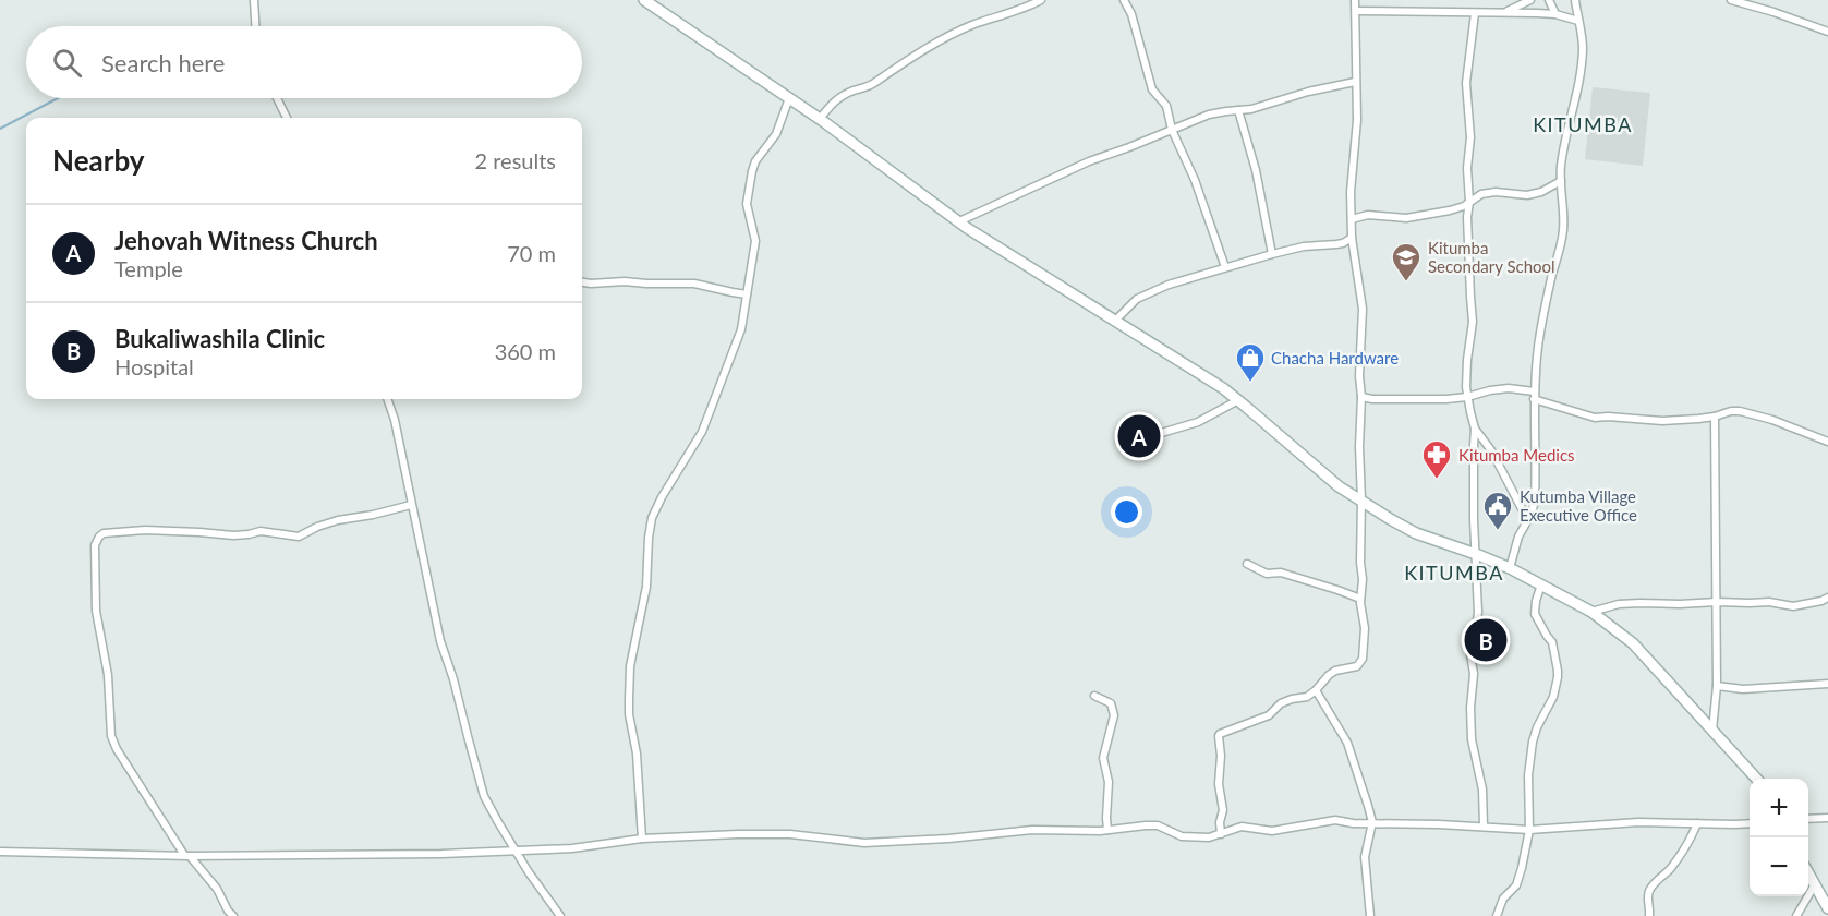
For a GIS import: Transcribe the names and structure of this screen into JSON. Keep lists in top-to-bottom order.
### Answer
{
  "districts": ["KITUMBA", "KITUMBA"],
  "places": {
    "school or university": ["Kitumba Secondary School"],
    "shop": ["Chacha Hardware"],
    "pharmacy": ["Kitumba Medics"],
    "public building": ["Kutumba Village Executive Office"]
  },
  "page": {
    "search": "Search here",
    "heading": ["Nearby", "2 results"],
    "list": [
      {
        "mark": "A",
        "name": "Jehovah Witness Church",
        "note": "Temple",
        "value": "70 m"
      },
      {
        "mark": "B",
        "name": "Bukaliwashila Clinic",
        "note": "Hospital",
        "value": "360 m"
      }
    ],
    "pins": ["A", "B"],
    "map_buttons": ["+", "−"]
  }
}
